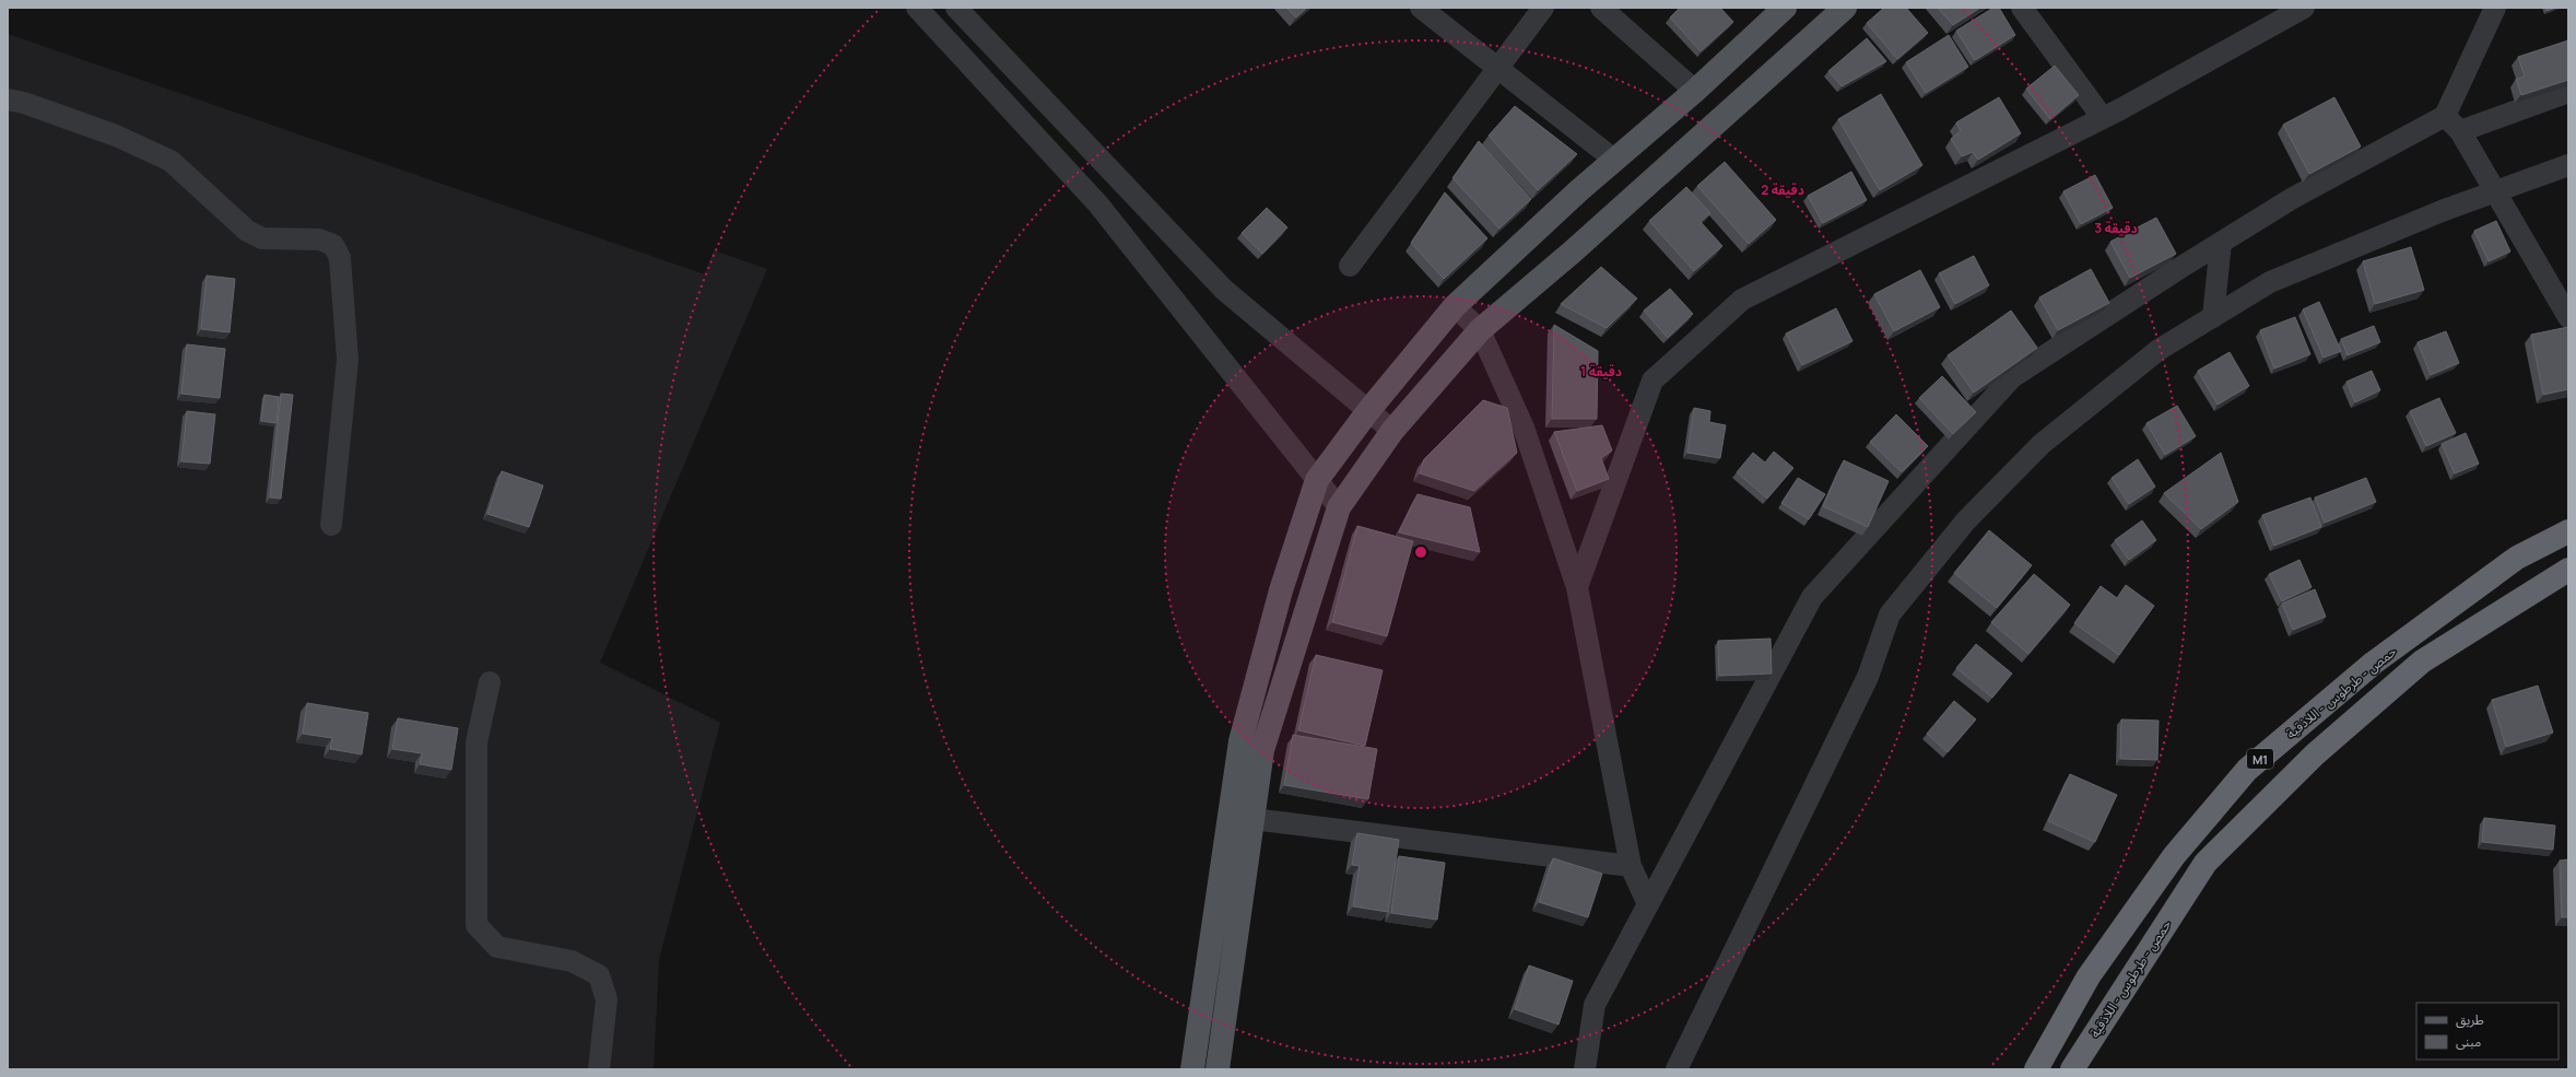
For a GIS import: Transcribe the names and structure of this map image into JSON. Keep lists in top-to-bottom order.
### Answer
{
  "streets": {
    "highway": ["حمص - طرطوس - اللاذقية", "M1"]
  },
  "legend": ["طريق", "مبنى"],
  "rings": ["2 دقيقة", "3 دقيقة", "1 دقيقة"]
}
